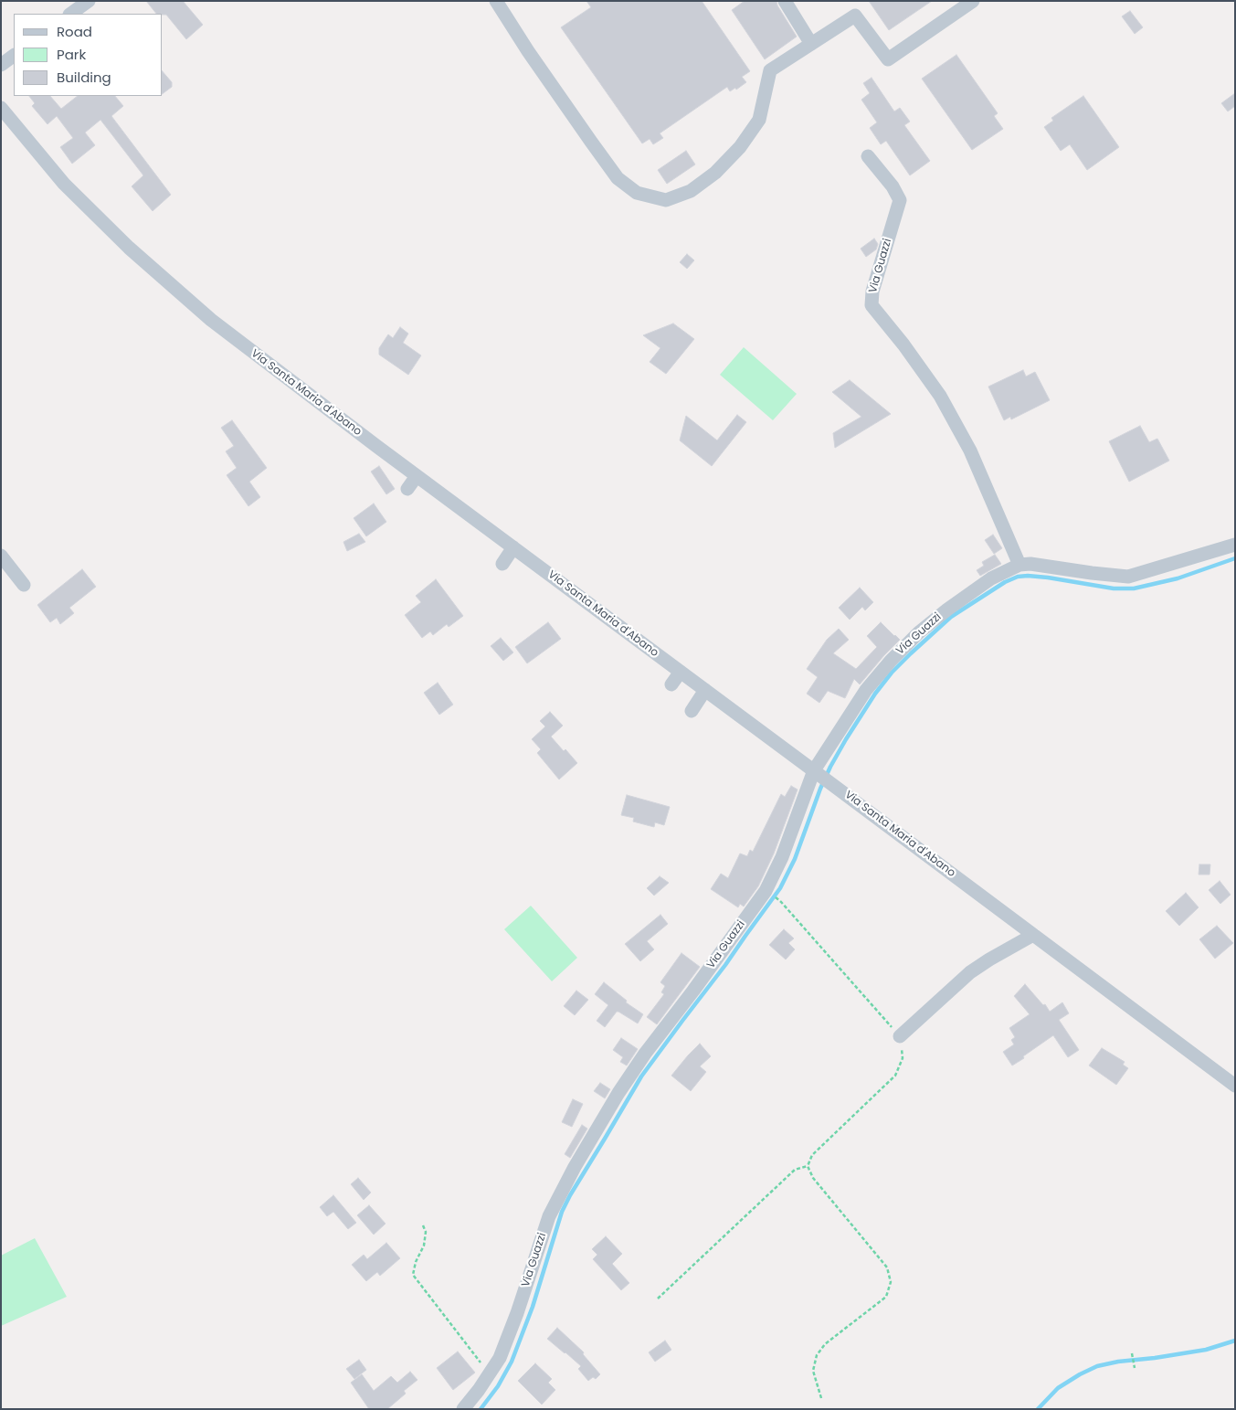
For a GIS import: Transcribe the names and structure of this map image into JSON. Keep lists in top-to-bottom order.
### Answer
{
  "streets": {
    "street": ["Via Guazzi", "Via Santa Maria d'Abano"]
  },
  "crossings": [
    ["Via Guazzi", "Via Santa Maria d'Abano"]
  ],
  "legend": ["Road", "Park", "Building"]
}
